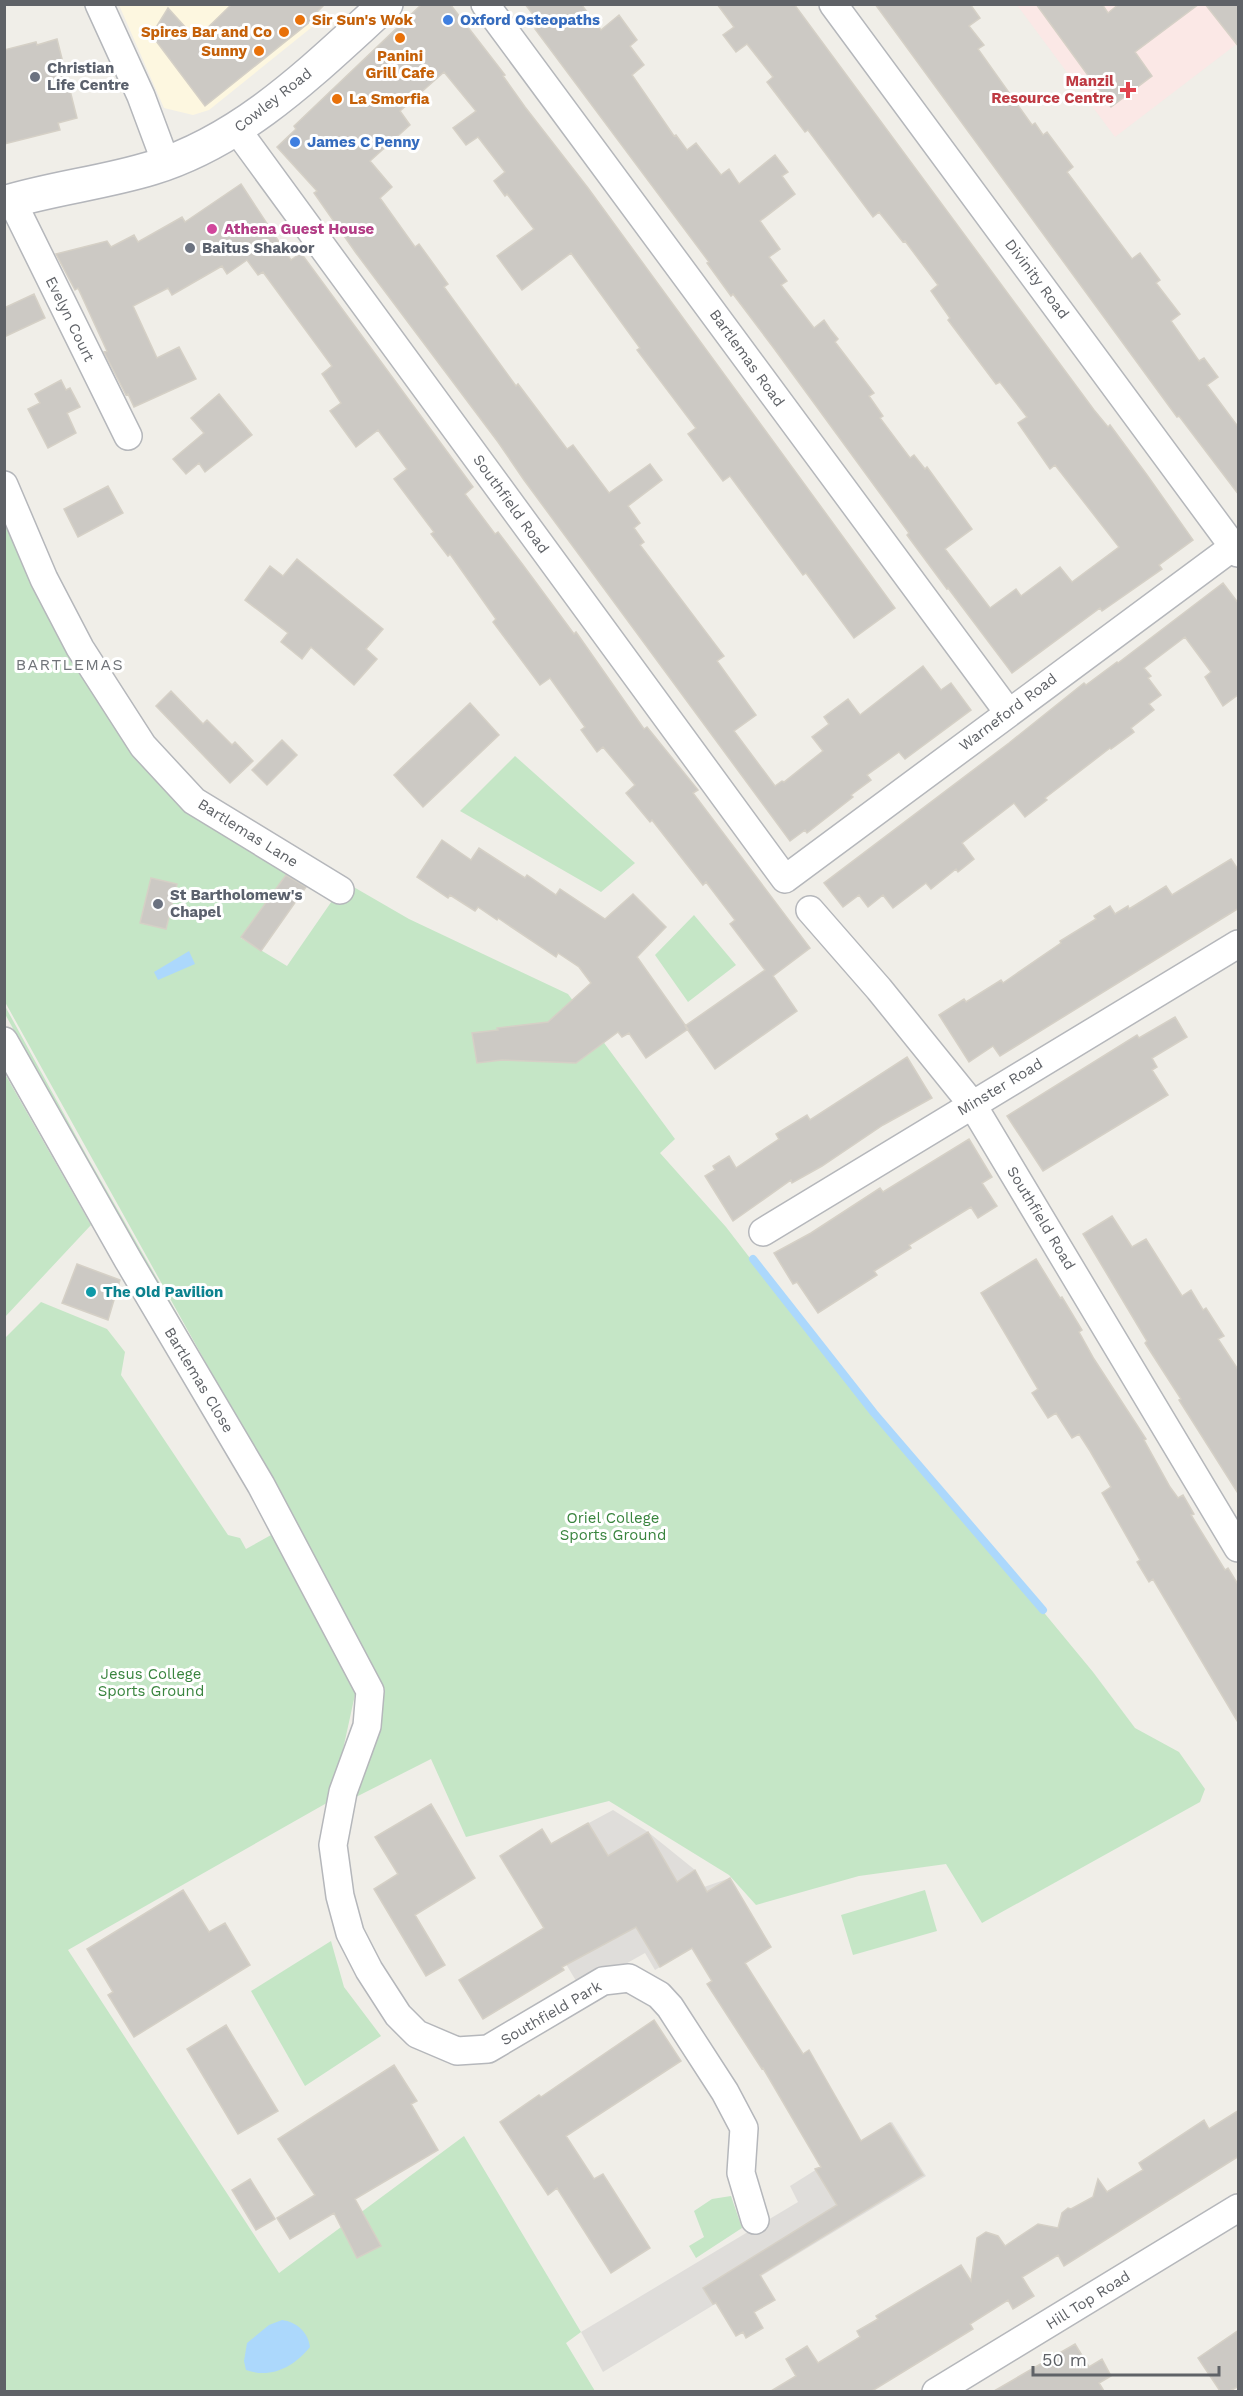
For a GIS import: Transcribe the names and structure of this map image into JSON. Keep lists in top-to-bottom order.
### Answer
{
  "streets": {
    "main road": ["Cowley Road"],
    "street": [
      "Divinity Road",
      "Evelyn Court",
      "Bartlemas Road",
      "Southfield Road",
      "Warneford Road",
      "Bartlemas Lane",
      "Minster Road",
      "Bartlemas Close",
      "Southfield Park",
      "Hill Top Road"
    ]
  },
  "crossings": [
    ["Cowley Road", "Evelyn Court"],
    ["Cowley Road", "Southfield Road"],
    ["Divinity Road", "Warneford Road"],
    ["Bartlemas Road", "Warneford Road"],
    ["Southfield Road", "Warneford Road"],
    ["Southfield Road", "Minster Road"],
    ["Bartlemas Close", "Southfield Park"]
  ],
  "districts": ["BARTLEMAS"],
  "parks": ["Oriel College Sports Ground", "Jesus College Sports Ground"],
  "places": {
    "other": [
      "Sir Sun's Wok",
      "Oxford Osteopaths",
      "Spires Bar and Co",
      "Panini Grill Cafe",
      "Sunny",
      "Christian Life Centre",
      "La Smorfia",
      "James C Penny",
      "Athena Guest House",
      "Baitus Shakoor",
      "St Bartholomew's Chapel",
      "The Old Pavilion"
    ],
    "health": ["Manzil Resource Centre"]
  },
  "scale_bar": "50 m"
}
